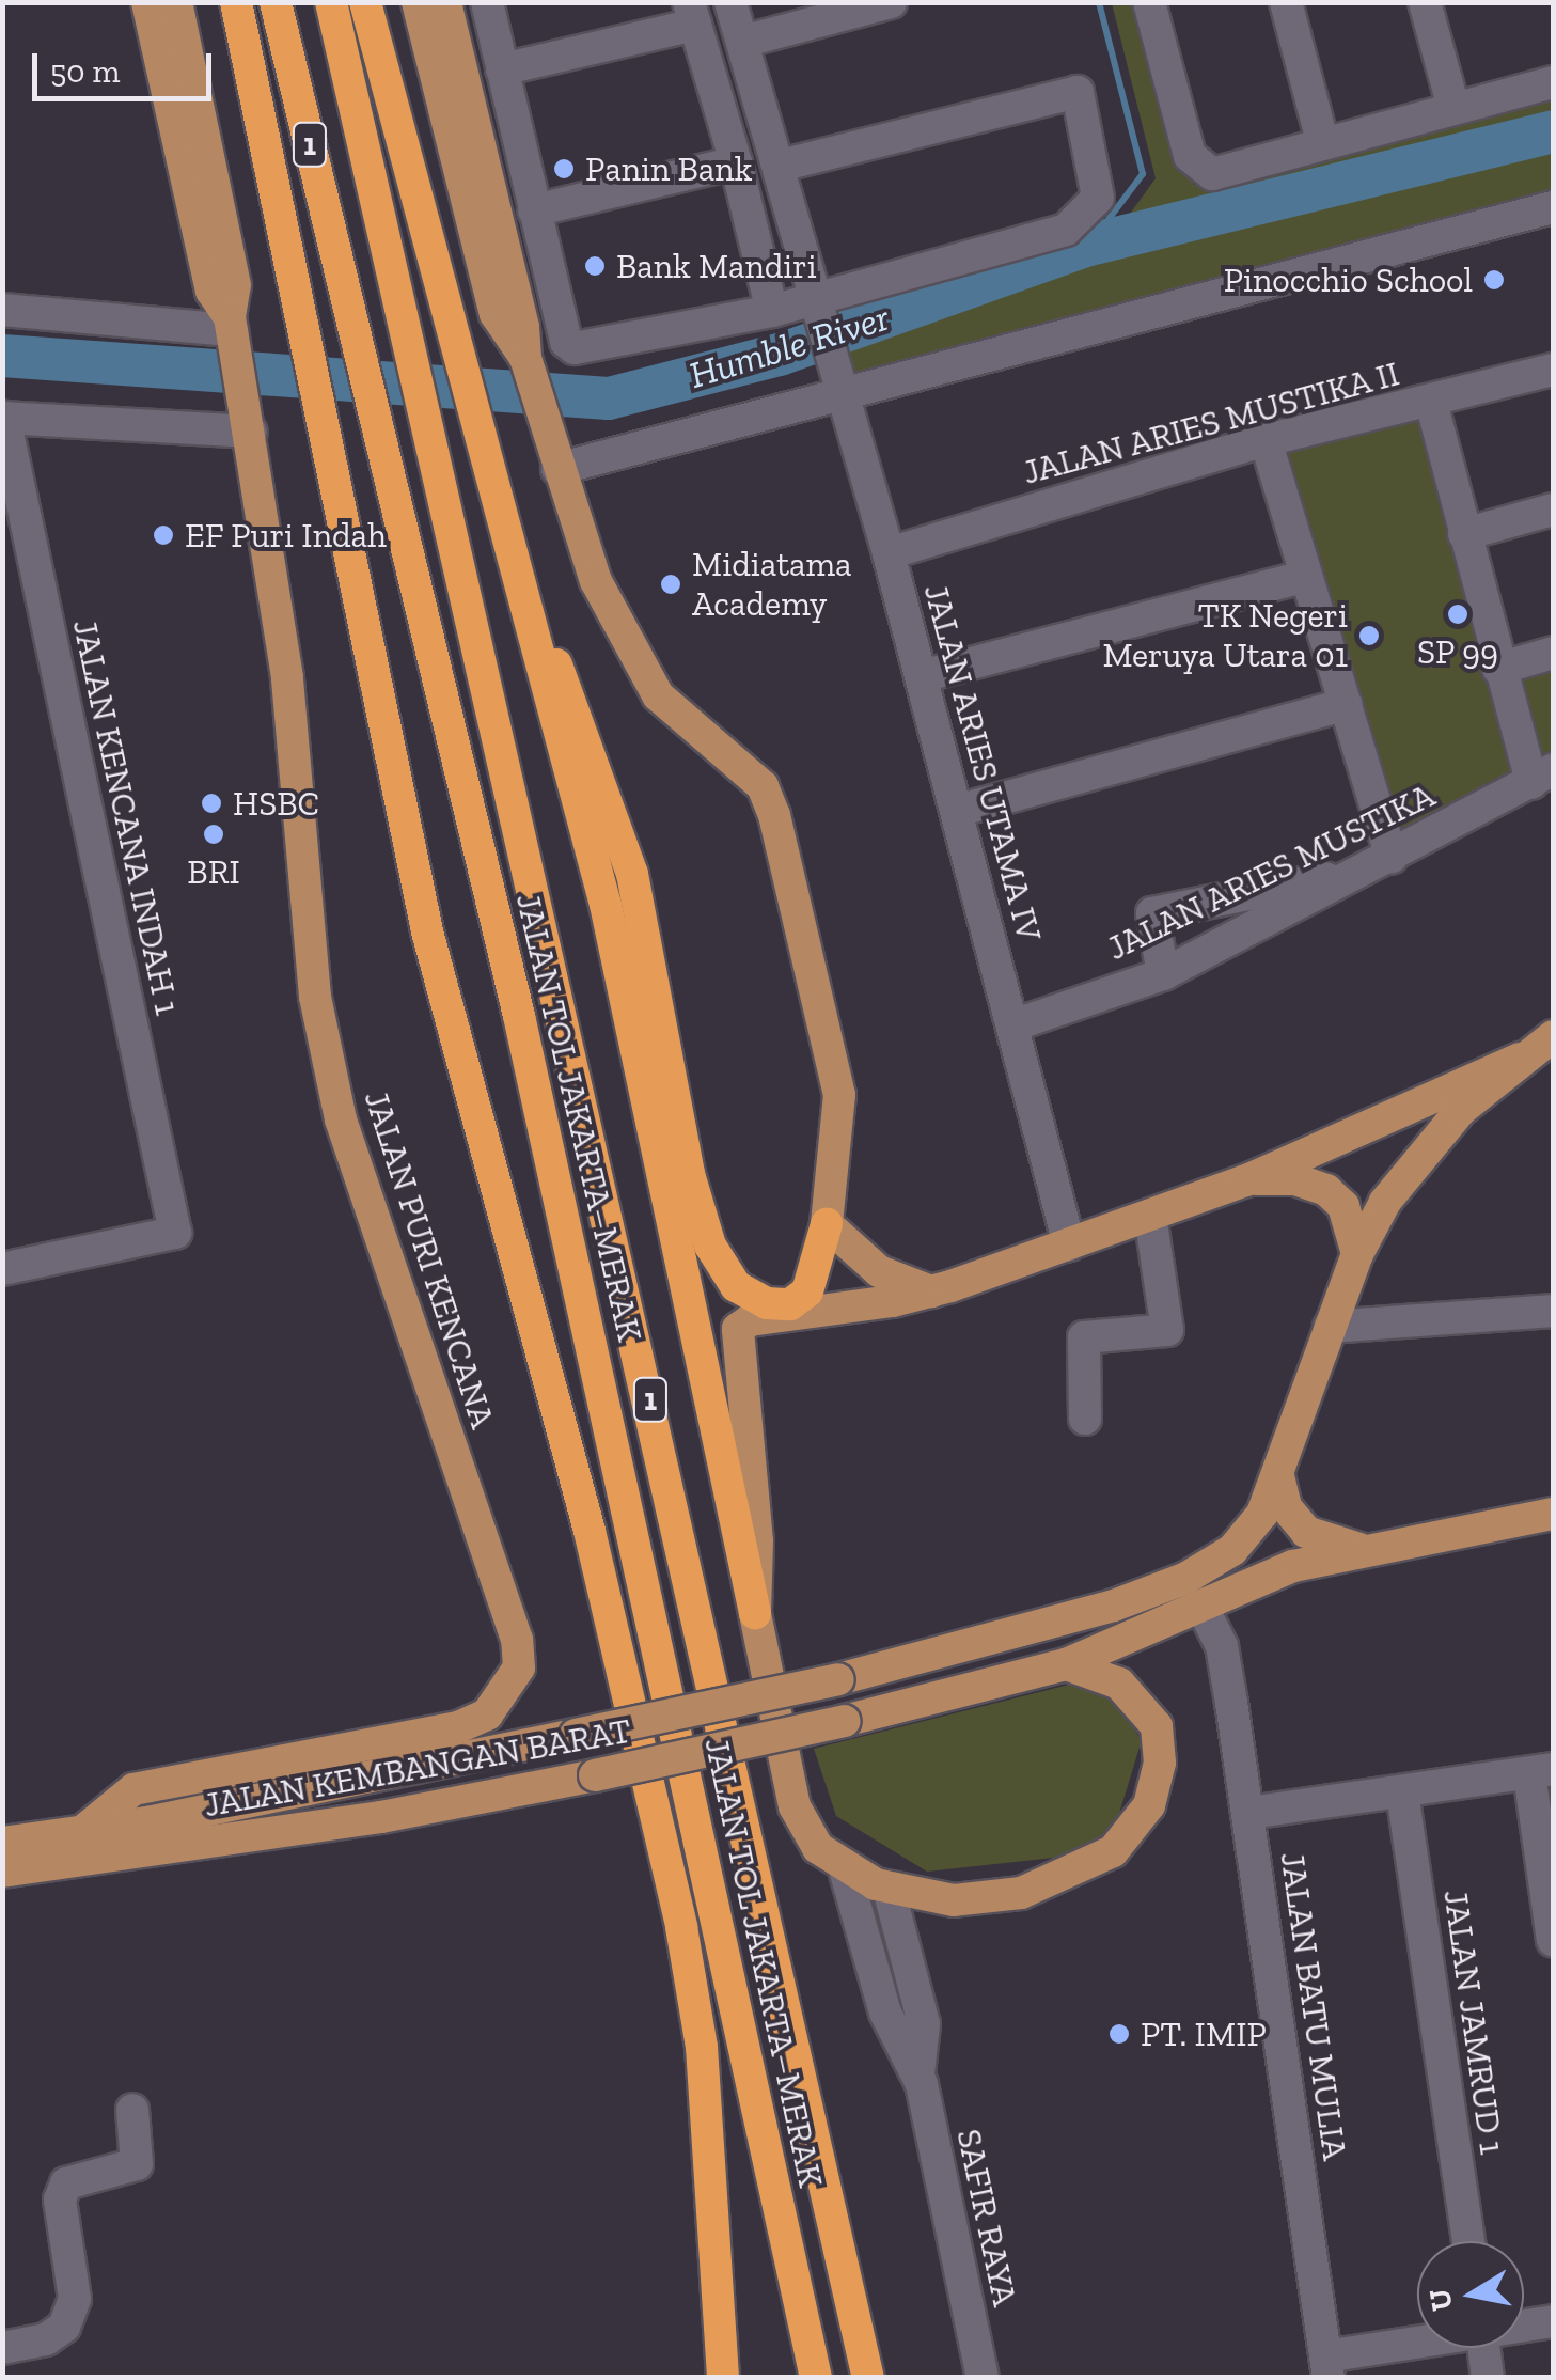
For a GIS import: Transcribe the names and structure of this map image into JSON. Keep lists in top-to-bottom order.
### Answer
{
  "streets": {
    "highway": ["1", "JALAN TOL JAKARTA–MERAK"],
    "main road": ["JALAN PURI KENCANA", "JALAN KEMBANGAN BARAT"],
    "street": [
      "JALAN ARIES MUSTIKA II",
      "JALAN ARIES UTAMA IV",
      "JALAN KENCANA INDAH 1",
      "JALAN ARIES MUSTIKA",
      "JALAN BATU MULIA",
      "JALAN JAMRUD 1",
      "SAFIR RAYA"
    ]
  },
  "crossings": [
    ["JALAN ARIES MUSTIKA II", "JALAN ARIES UTAMA IV"],
    ["JALAN ARIES UTAMA IV", "JALAN ARIES MUSTIKA"],
    ["JALAN PURI KENCANA", "JALAN KEMBANGAN BARAT"],
    ["JALAN KEMBANGAN BARAT", "JALAN BATU MULIA"]
  ],
  "water": ["Humble River"],
  "places": [
    "Panin Bank",
    "Bank Mandiri",
    "Pinocchio School",
    "EF Puri Indah",
    "Midiatama Academy",
    "SP 99",
    "TK Negeri Meruya Utara 01",
    "HSBC",
    "BRI",
    "PT. IMIP"
  ],
  "scale_bar": "50 m",
  "north": "left"
}
